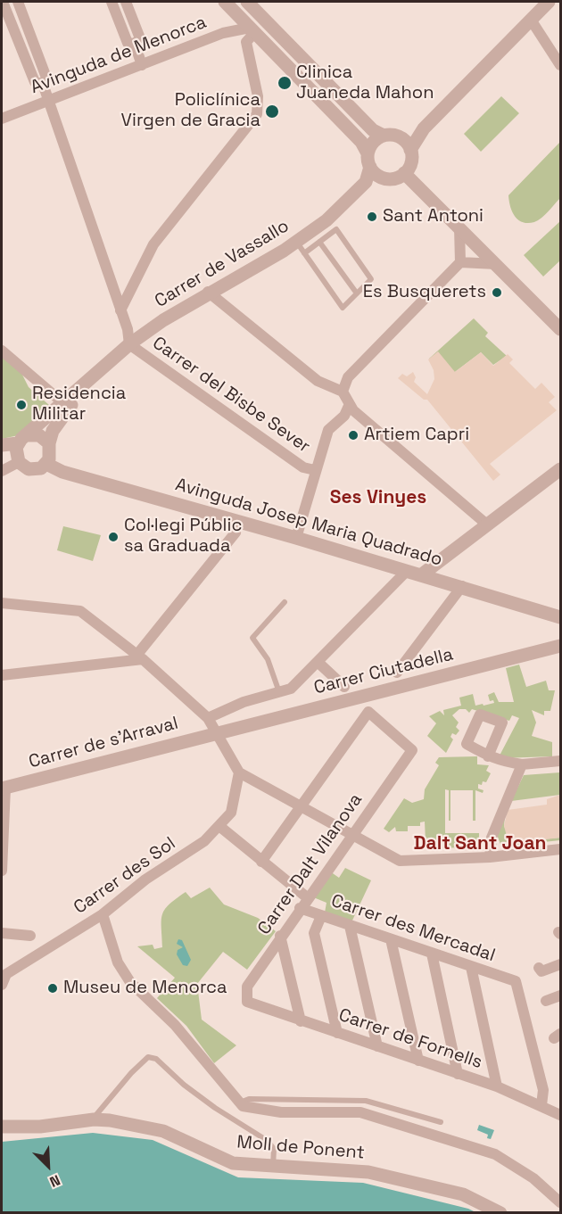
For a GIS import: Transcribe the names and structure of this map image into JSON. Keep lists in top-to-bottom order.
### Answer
{
  "streets": {
    "street": [
      "Avinguda de Menorca",
      "Carrer de Vassallo",
      "Carrer del Bisbe Sever",
      "Avinguda Josep Maria Quadrado",
      "Carrer Ciutadella",
      "Carrer de s'Arraval",
      "Carrer Dalt Vilanova",
      "Carrer des Sol",
      "Carrer des Mercadal",
      "Carrer de Fornells",
      "Moll de Ponent"
    ]
  },
  "crossings": [
    ["Carrer de Vassallo", "Carrer del Bisbe Sever"],
    ["Carrer de Vassallo", "Avinguda Josep Maria Quadrado"],
    ["Carrer Ciutadella", "Carrer de s'Arraval"],
    ["Carrer Dalt Vilanova", "Carrer des Mercadal"],
    ["Carrer Dalt Vilanova", "Carrer de Fornells"],
    ["Carrer des Sol", "Carrer des Mercadal"],
    ["Carrer des Mercadal", "Carrer de Fornells"]
  ],
  "districts": ["Ses Vinyes", "Dalt Sant Joan"],
  "places": [
    "Clinica Juaneda Mahon",
    "Policlínica Virgen de Gracia",
    "Sant Antoni",
    "Es Busquerets",
    "Residencia Militar",
    "Artiem Capri",
    "Col·legi Públic sa Graduada",
    "Museu de Menorca"
  ],
  "north": "bottom right"
}
